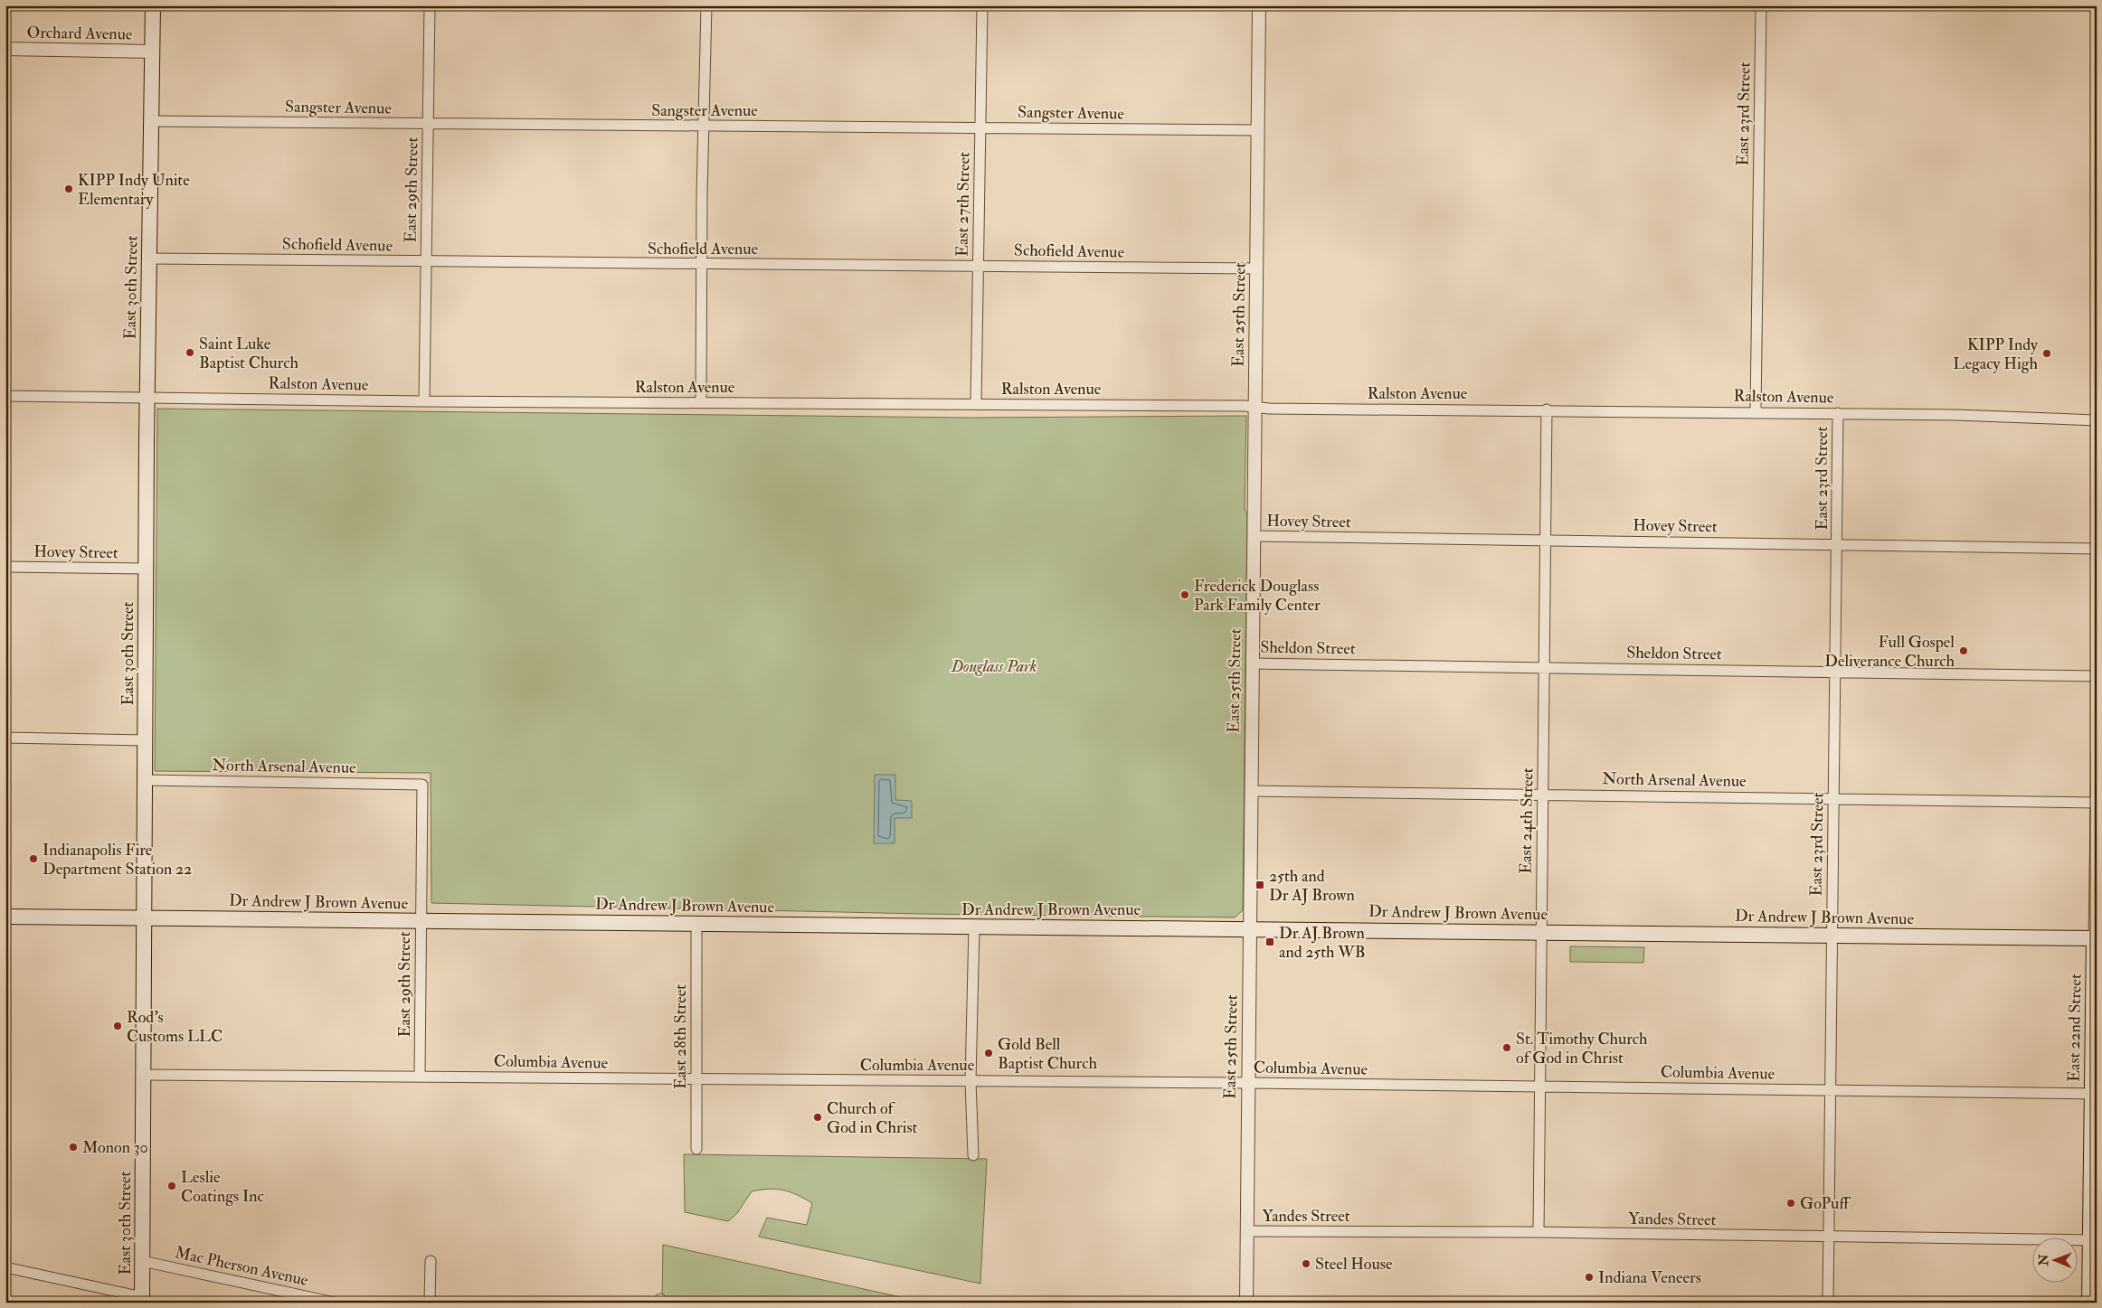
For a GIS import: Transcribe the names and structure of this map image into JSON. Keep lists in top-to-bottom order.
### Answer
{
  "streets": {
    "main road": ["East 30th Street", "Dr Andrew J Brown Avenue", "East 22nd Street"],
    "street": [
      "Orchard Avenue",
      "Sangster Avenue",
      "East 23rd Street",
      "East 29th Street",
      "East 27th Street",
      "Schofield Avenue",
      "East 25th Street",
      "Ralston Avenue",
      "Hovey Street",
      "Sheldon Street",
      "North Arsenal Avenue",
      "East 24th Street",
      "East 28th Street",
      "Columbia Avenue",
      "Yandes Street",
      "Mac Pherson Avenue"
    ]
  },
  "crossings": [
    ["Orchard Avenue", "East 30th Street"],
    ["Sangster Avenue", "East 29th Street"],
    ["Sangster Avenue", "East 27th Street"],
    ["Sangster Avenue", "East 30th Street"],
    ["Sangster Avenue", "East 25th Street"],
    ["East 23rd Street", "Ralston Avenue"],
    ["East 23rd Street", "Hovey Street"],
    ["East 23rd Street", "Sheldon Street"],
    ["East 23rd Street", "North Arsenal Avenue"],
    ["East 23rd Street", "Dr Andrew J Brown Avenue"],
    ["East 23rd Street", "Columbia Avenue"],
    ["East 23rd Street", "Yandes Street"],
    ["East 29th Street", "Schofield Avenue"],
    ["East 29th Street", "Ralston Avenue"],
    ["East 29th Street", "North Arsenal Avenue"],
    ["East 29th Street", "Dr Andrew J Brown Avenue"],
    ["East 29th Street", "Columbia Avenue"],
    ["East 27th Street", "Schofield Avenue"],
    ["East 27th Street", "Ralston Avenue"],
    ["Schofield Avenue", "East 30th Street"],
    ["Schofield Avenue", "East 25th Street"],
    ["East 30th Street", "Ralston Avenue"],
    ["East 30th Street", "Hovey Street"],
    ["East 30th Street", "North Arsenal Avenue"],
    ["East 30th Street", "Dr Andrew J Brown Avenue"],
    ["East 30th Street", "Columbia Avenue"],
    ["East 30th Street", "Mac Pherson Avenue"],
    ["East 25th Street", "Ralston Avenue"],
    ["East 25th Street", "Hovey Street"],
    ["East 25th Street", "Sheldon Street"],
    ["East 25th Street", "North Arsenal Avenue"],
    ["East 25th Street", "Dr Andrew J Brown Avenue"],
    ["East 25th Street", "Columbia Avenue"],
    ["East 25th Street", "Yandes Street"],
    ["Ralston Avenue", "East 24th Street"],
    ["Hovey Street", "East 24th Street"],
    ["Sheldon Street", "East 24th Street"],
    ["North Arsenal Avenue", "East 24th Street"],
    ["North Arsenal Avenue", "East 22nd Street"],
    ["East 24th Street", "Dr Andrew J Brown Avenue"],
    ["East 24th Street", "Columbia Avenue"],
    ["East 24th Street", "Yandes Street"],
    ["Dr Andrew J Brown Avenue", "East 22nd Street"],
    ["Dr Andrew J Brown Avenue", "East 28th Street"],
    ["East 22nd Street", "Columbia Avenue"],
    ["East 22nd Street", "Yandes Street"],
    ["East 28th Street", "Columbia Avenue"]
  ],
  "parks": ["Douglass Park"],
  "places": {
    "other": [
      "KIPP Indy Unite Elementary",
      "Saint Luke Baptist Church",
      "KIPP Indy Legacy High",
      "Frederick Douglass Park Family Center",
      "Full Gospel Deliverance Church",
      "Indianapolis Fire Department Station 22",
      "Rod's Customs LLC",
      "St. Timothy Church of God in Christ",
      "Gold Bell Baptist Church",
      "Church of God in Christ",
      "Monon 30",
      "Leslie Coatings Inc",
      "GoPuff",
      "Steel House",
      "Indiana Veneers"
    ],
    "transit": ["25th and Dr AJ Brown", "Dr AJ Brown and 25th WB"]
  },
  "north": "left"
}
